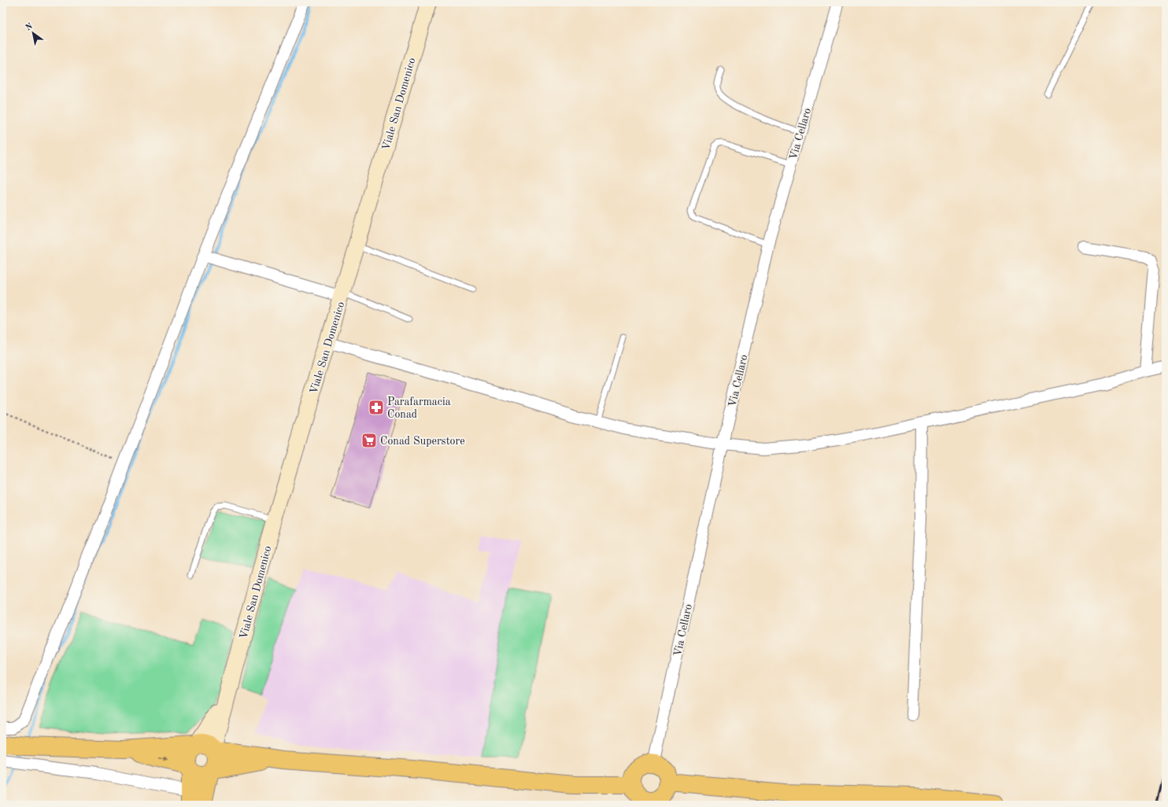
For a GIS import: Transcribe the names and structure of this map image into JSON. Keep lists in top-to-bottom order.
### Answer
{
  "streets": {
    "main road": ["Viale San Domenico"],
    "street": ["Via Cellaro"]
  },
  "places": {
    "pharmacy": ["Parafarmacia Conad"],
    "supermarket": ["Conad Superstore"]
  },
  "north": "top left"
}
